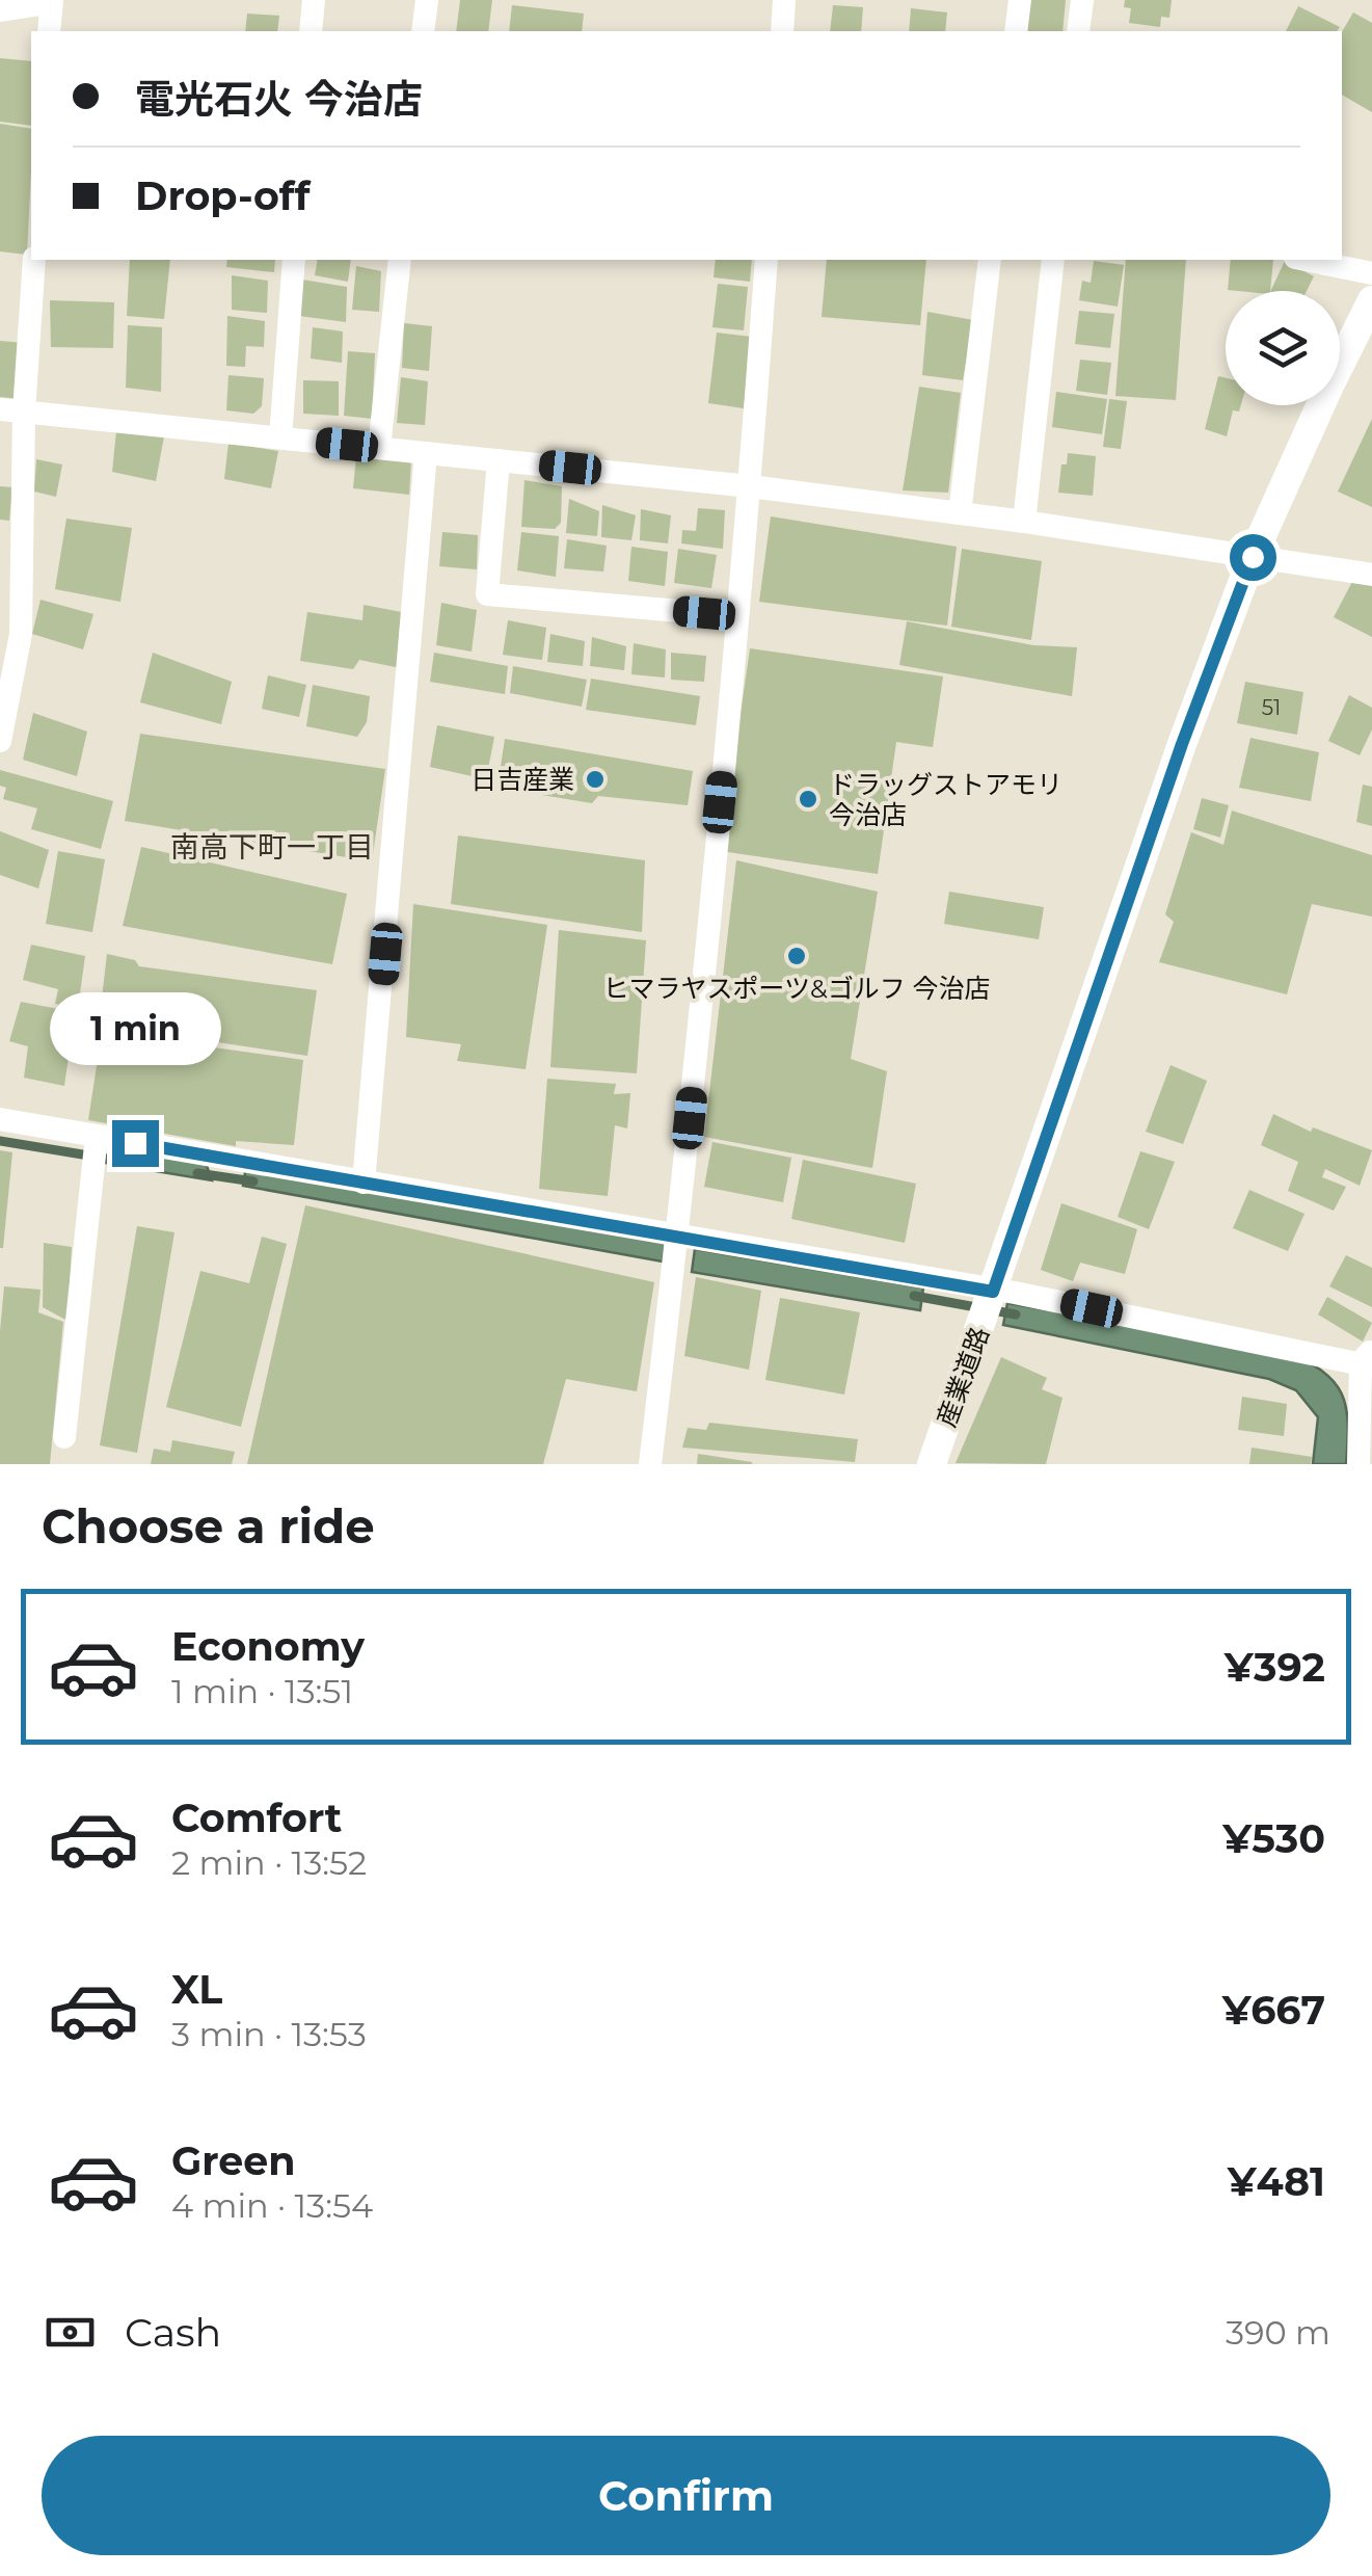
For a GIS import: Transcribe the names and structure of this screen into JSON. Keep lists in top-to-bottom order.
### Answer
{
  "streets": {
    "street": ["産業道路"]
  },
  "districts": ["南高下町一丁目"],
  "places": ["日吉産業", "ドラッグストアモリ 今治店", "ヒマラヤスポーツ&ゴルフ 今治店"],
  "house_numbers": ["51"],
  "page": {
    "banner": ["電光石火 今治店", "Drop-off"],
    "bubble": "1 min",
    "heading": "Choose a ride",
    "list": [
      {
        "name": "Economy",
        "note": "1 min · 13:51",
        "value": "¥392"
      },
      {
        "name": "Comfort",
        "note": "2 min · 13:52",
        "value": "¥530"
      },
      {
        "name": "XL",
        "note": "3 min · 13:53",
        "value": "¥667"
      },
      {
        "name": "Green",
        "note": "4 min · 13:54",
        "value": "¥481"
      }
    ],
    "pay": ["Cash", "390 m"],
    "buttons": "Confirm"
  }
}
